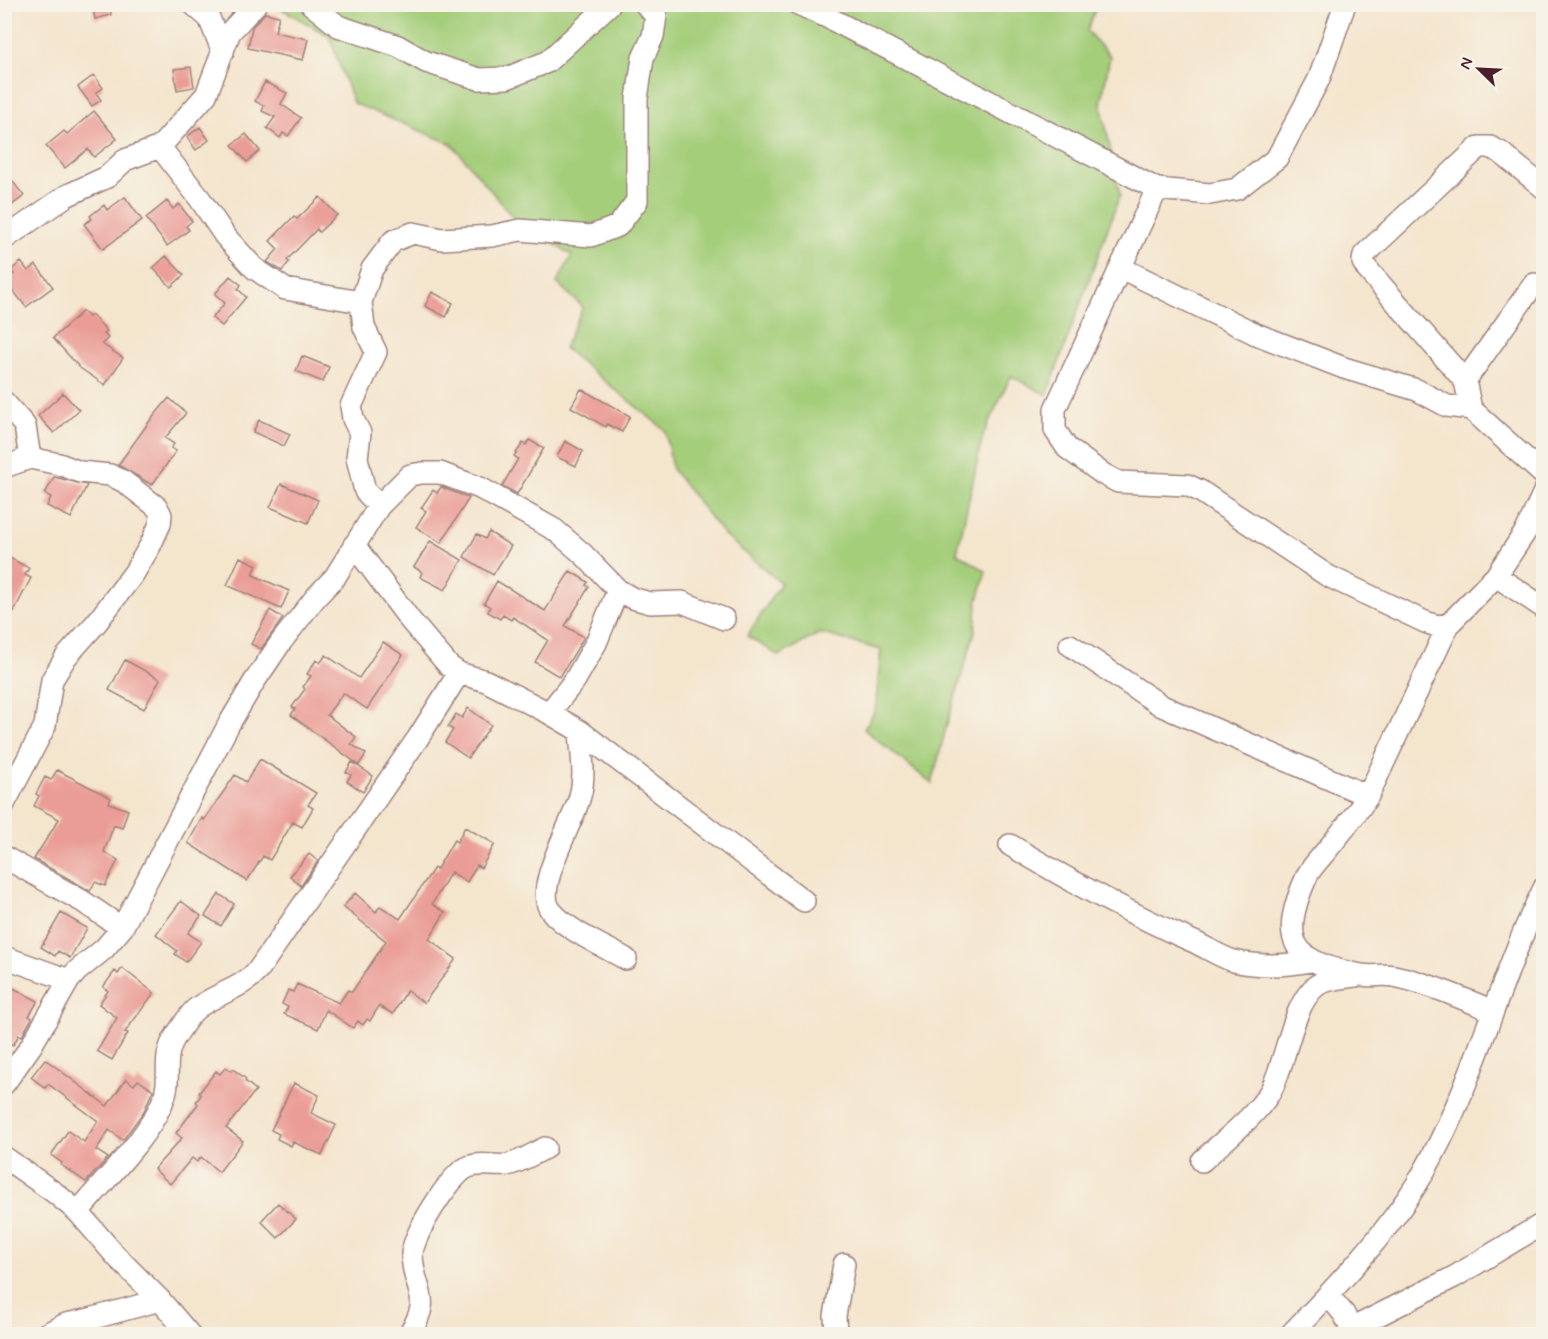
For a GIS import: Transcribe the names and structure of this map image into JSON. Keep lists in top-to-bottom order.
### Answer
{
  "north": "top left"
}
